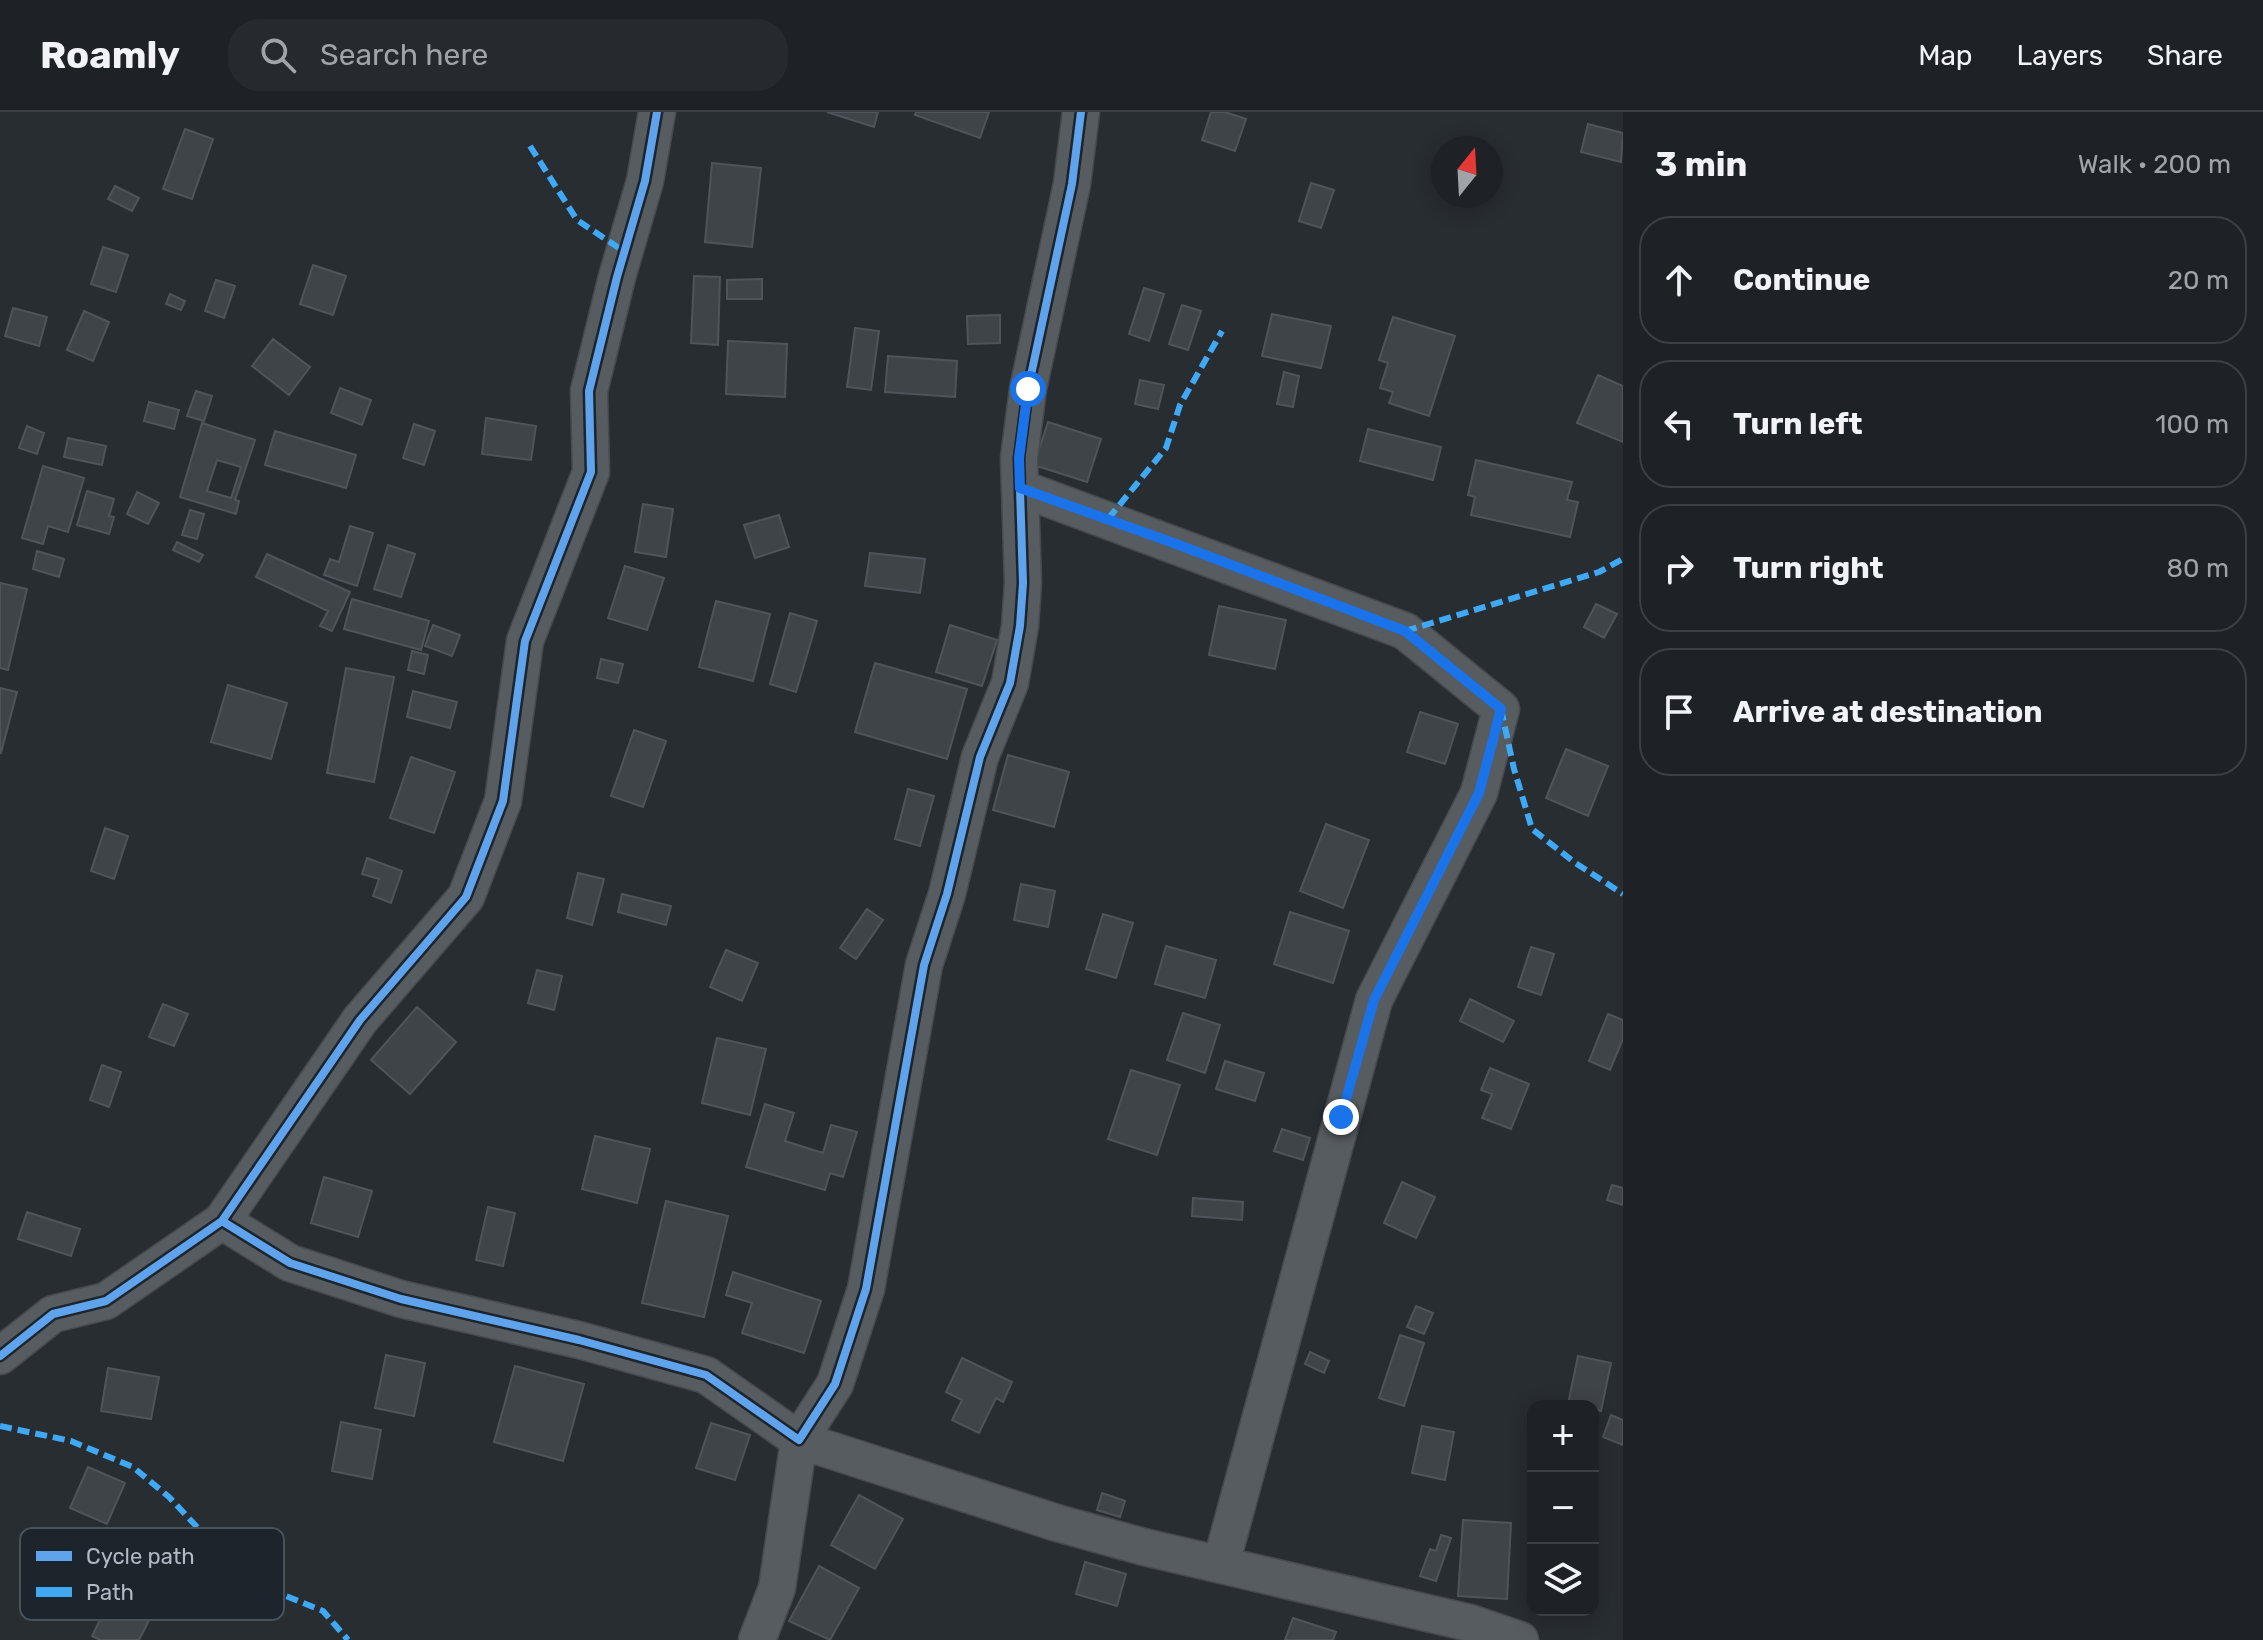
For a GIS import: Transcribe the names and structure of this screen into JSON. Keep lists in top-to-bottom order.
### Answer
{
  "legend": ["Cycle path", "Path"],
  "north": "top",
  "page": {
    "header": "Roamly",
    "search": "Search here",
    "nav": ["Map", "Layers", "Share"],
    "heading": ["3 min", "Walk · 200 m"],
    "list": [
      ["Continue", "20 m"],
      ["Turn left", "100 m"],
      ["Turn right", "80 m"],
      "Arrive at destination"
    ],
    "map_buttons": ["+", "−"]
  }
}
